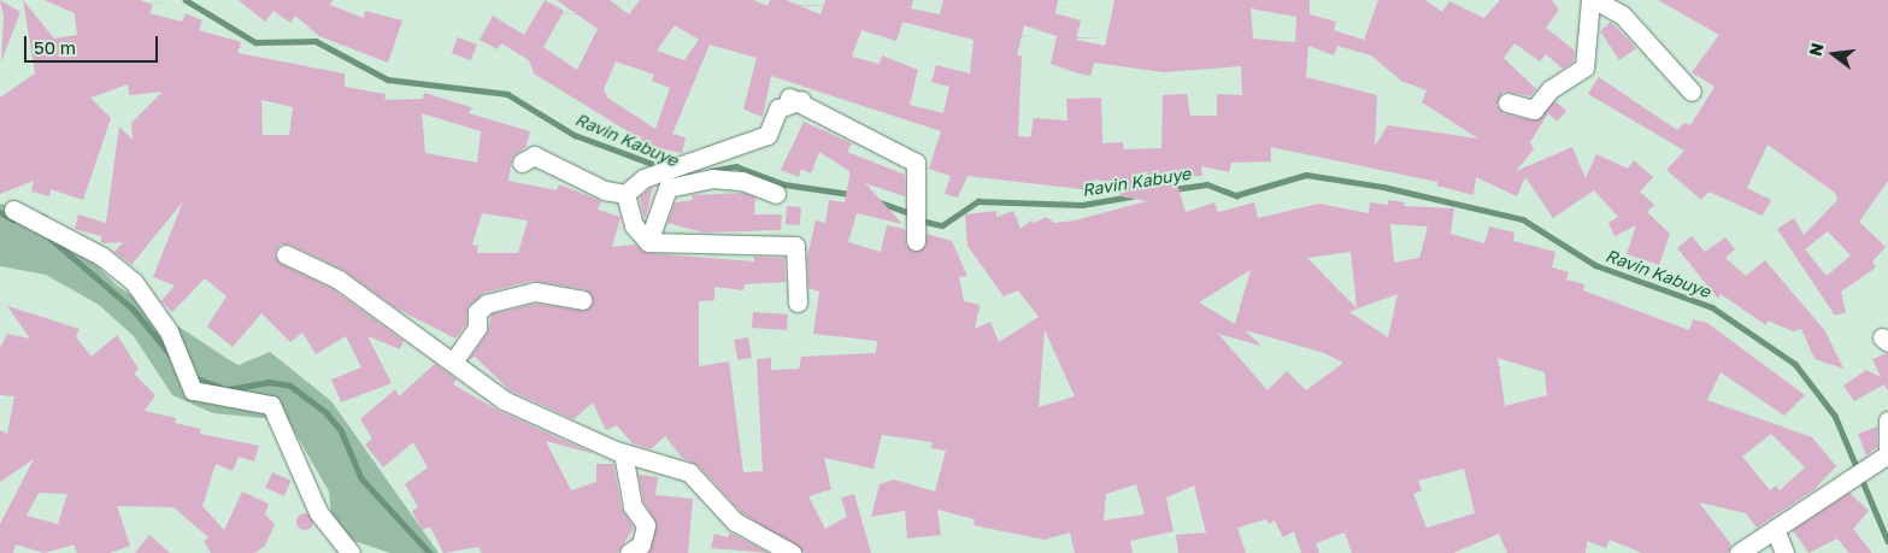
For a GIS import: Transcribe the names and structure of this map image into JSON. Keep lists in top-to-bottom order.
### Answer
{
  "water": ["Ravin Kabuye"],
  "scale_bar": "50 m",
  "north": "left"
}
